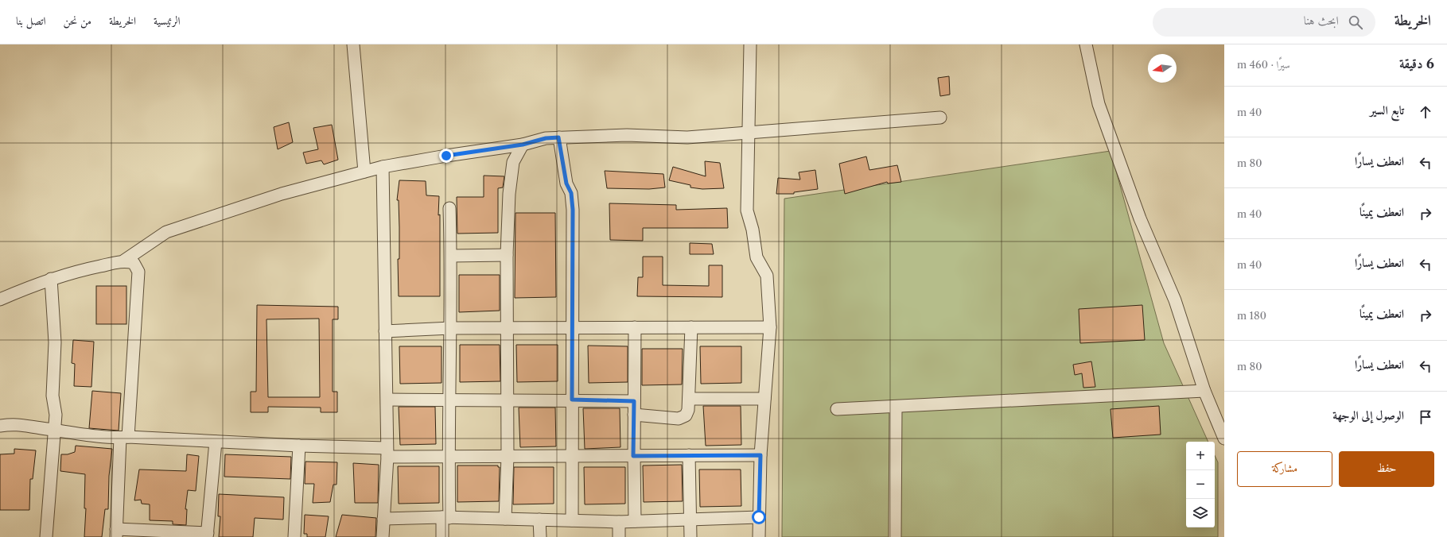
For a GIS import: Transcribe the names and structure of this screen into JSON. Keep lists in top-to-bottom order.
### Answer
{
  "north": "left",
  "page": {
    "header": "الخريطة",
    "search": "ابحث هنا",
    "nav": [
      "الرئيسية",
      "الخريطة",
      "من نحن",
      "اتصل بنا"
    ],
    "heading": ["6 دقيقة", "سيرًا · 460 m"],
    "list": [
      ["تابع السير", "40 m"],
      ["انعطف يسارًا", "80 m"],
      ["انعطف يمينًا", "40 m"],
      ["انعطف يسارًا", "40 m"],
      ["انعطف يمينًا", "180 m"],
      ["انعطف يسارًا", "80 m"],
      "الوصول إلى الوجهة"
    ],
    "buttons": ["حفظ", "مشاركة"],
    "map_buttons": ["+", "−"]
  }
}
